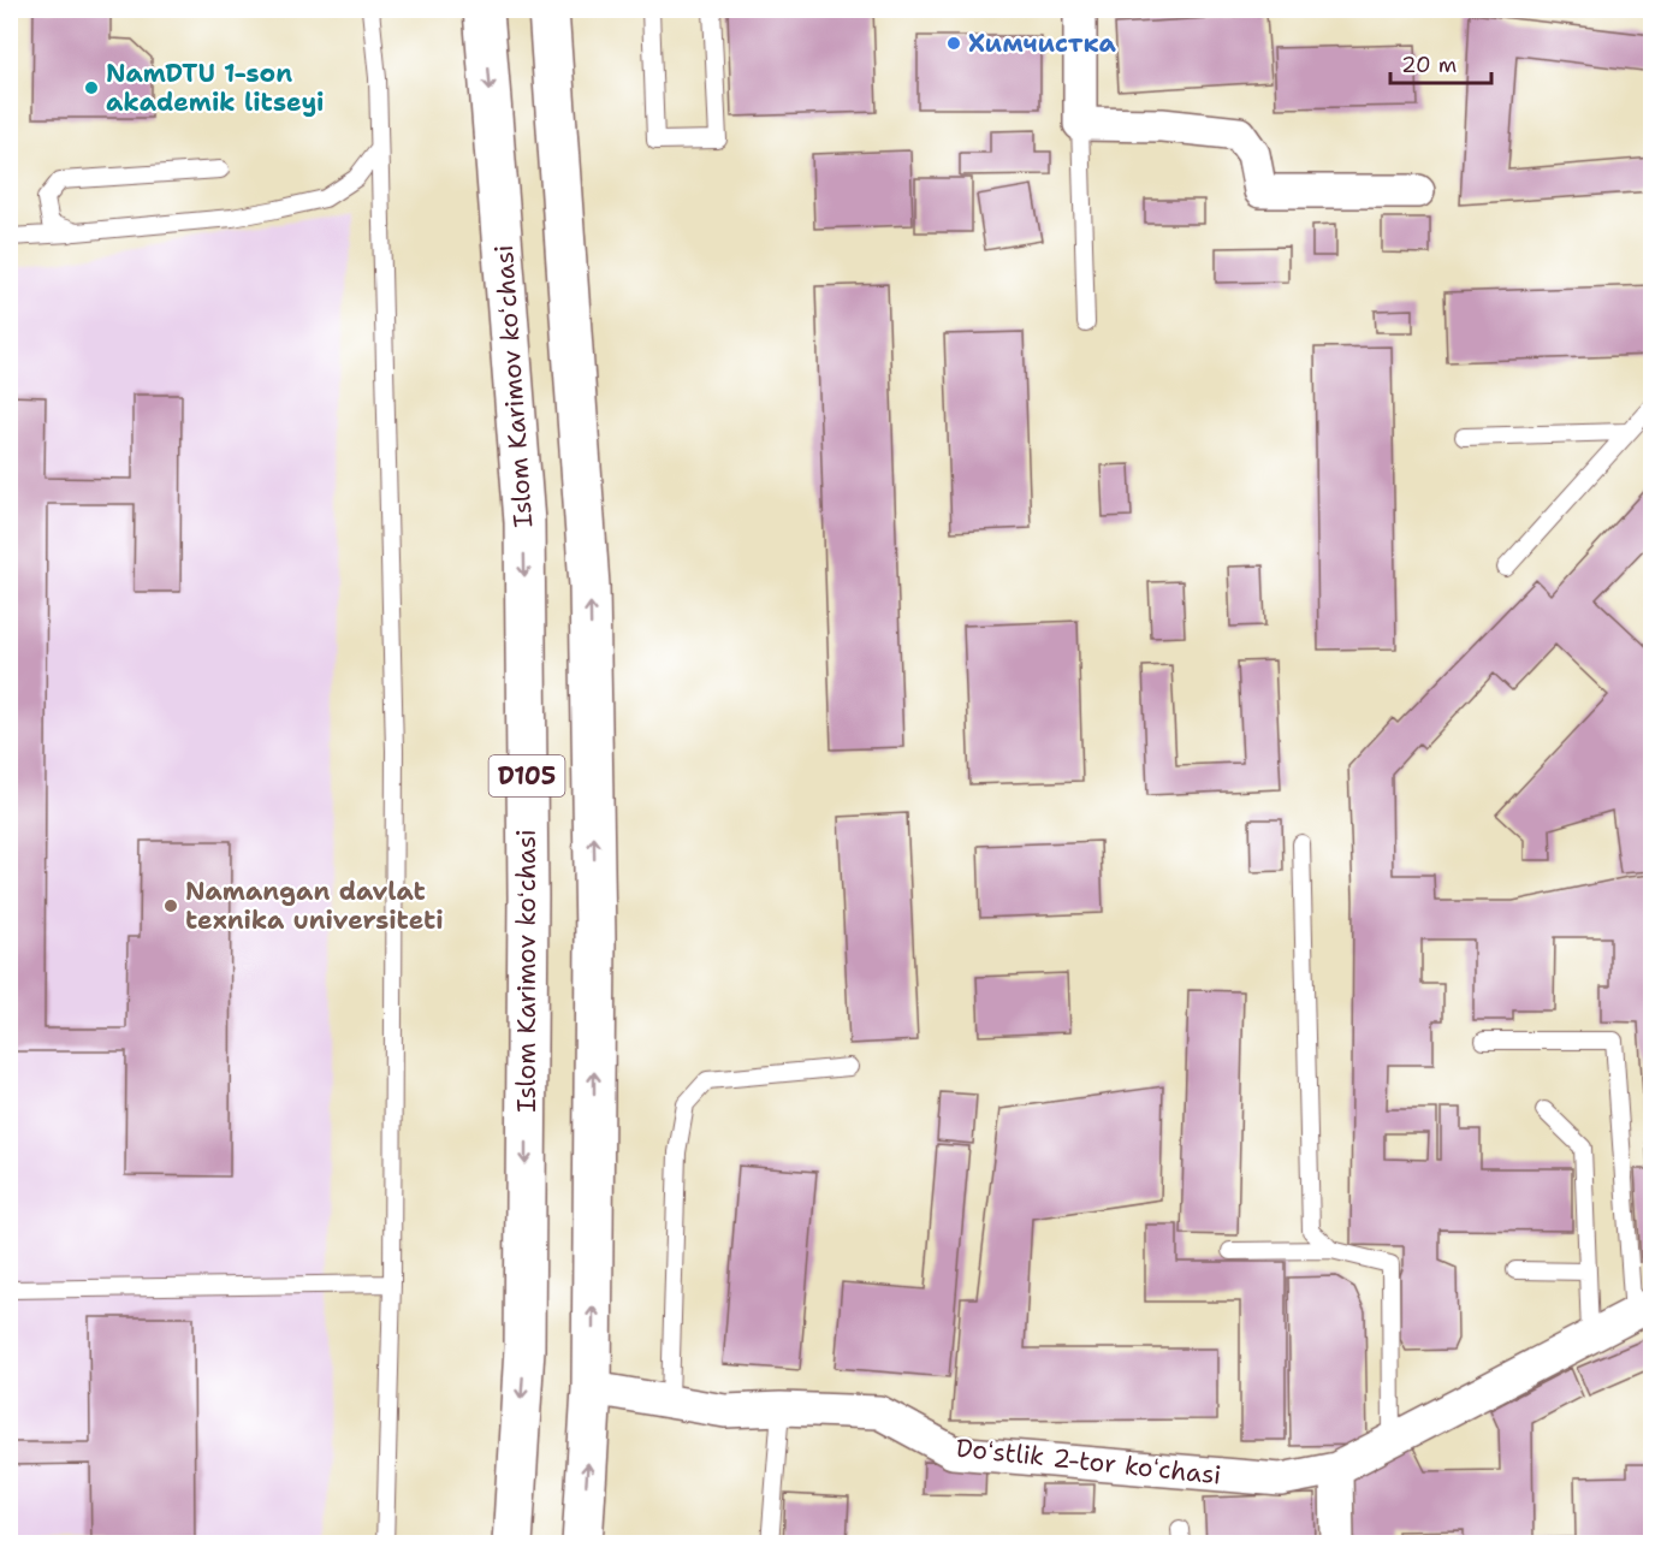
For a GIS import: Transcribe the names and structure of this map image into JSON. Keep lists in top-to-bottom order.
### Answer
{
  "streets": {
    "main road": ["Islom Karimov koʻchasi", "D105"],
    "street": ["Doʻstlik 2-tor koʻchasi"]
  },
  "crossings": [
    ["D105", "Doʻstlik 2-tor koʻchasi"]
  ],
  "places": ["Химчистка", "NamDTU 1-son akademik litseyi", "Namangan davlat texnika universiteti"],
  "scale_bar": "20 m"
}
